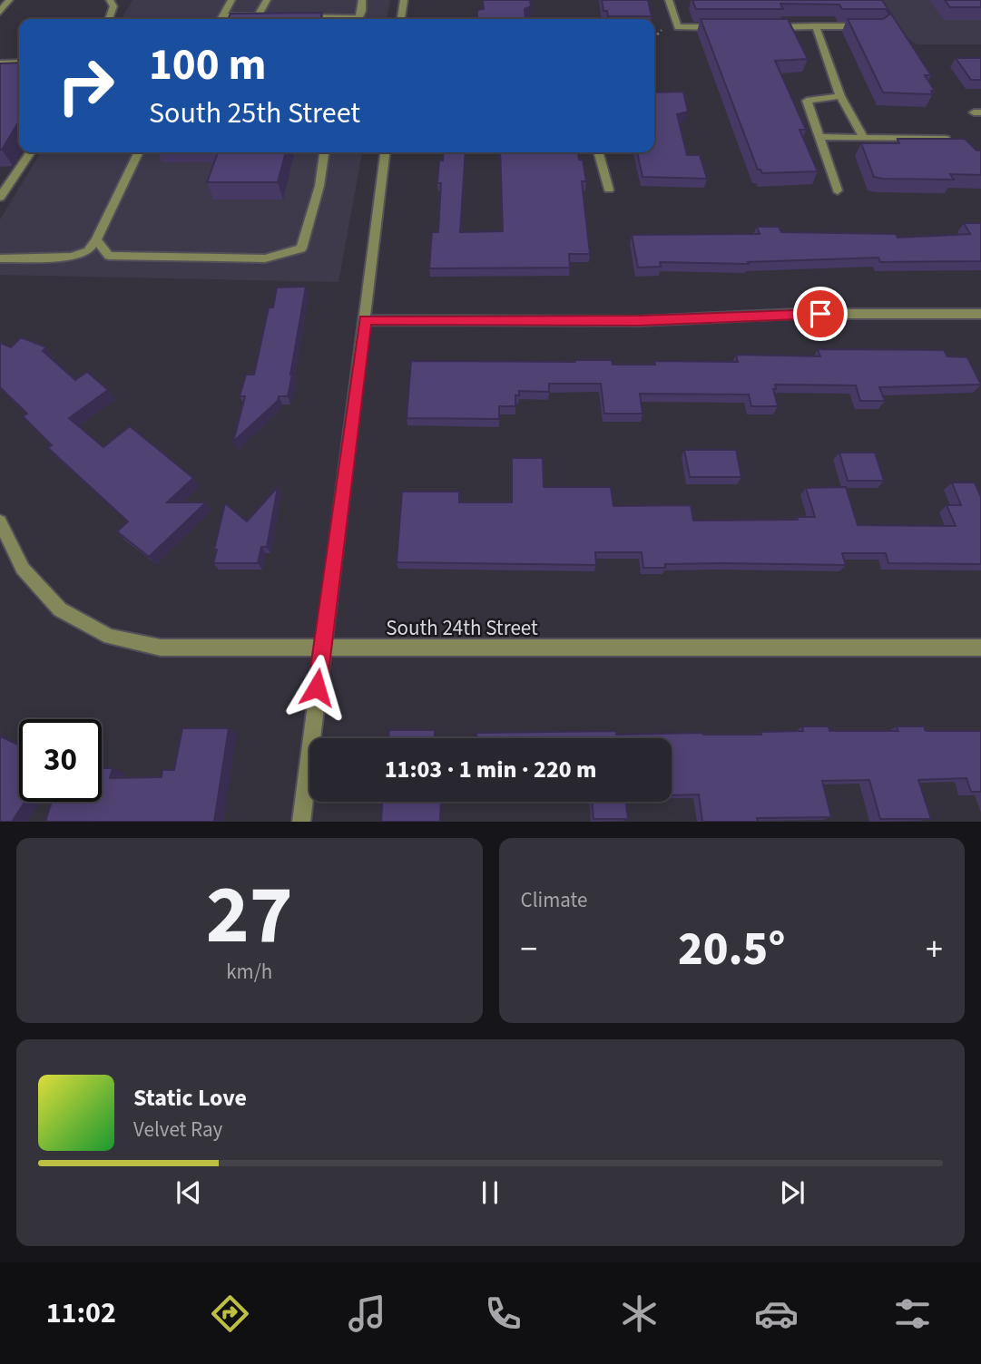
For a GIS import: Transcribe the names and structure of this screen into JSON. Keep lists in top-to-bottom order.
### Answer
{
  "streets": {
    "street": ["South 24th Street"]
  },
  "page": {
    "turn": ["100 m", "South 25th Street"],
    "limit": "30",
    "trip": "11:03 · 1 min · 220 m",
    "tile": [
      ["27", "km/h"],
      "Climate"
    ],
    "heat": ["−", "20.5°", "+"],
    "song": ["Static Love", "Velvet Ray"],
    "tabs": "11:02"
  }
}
